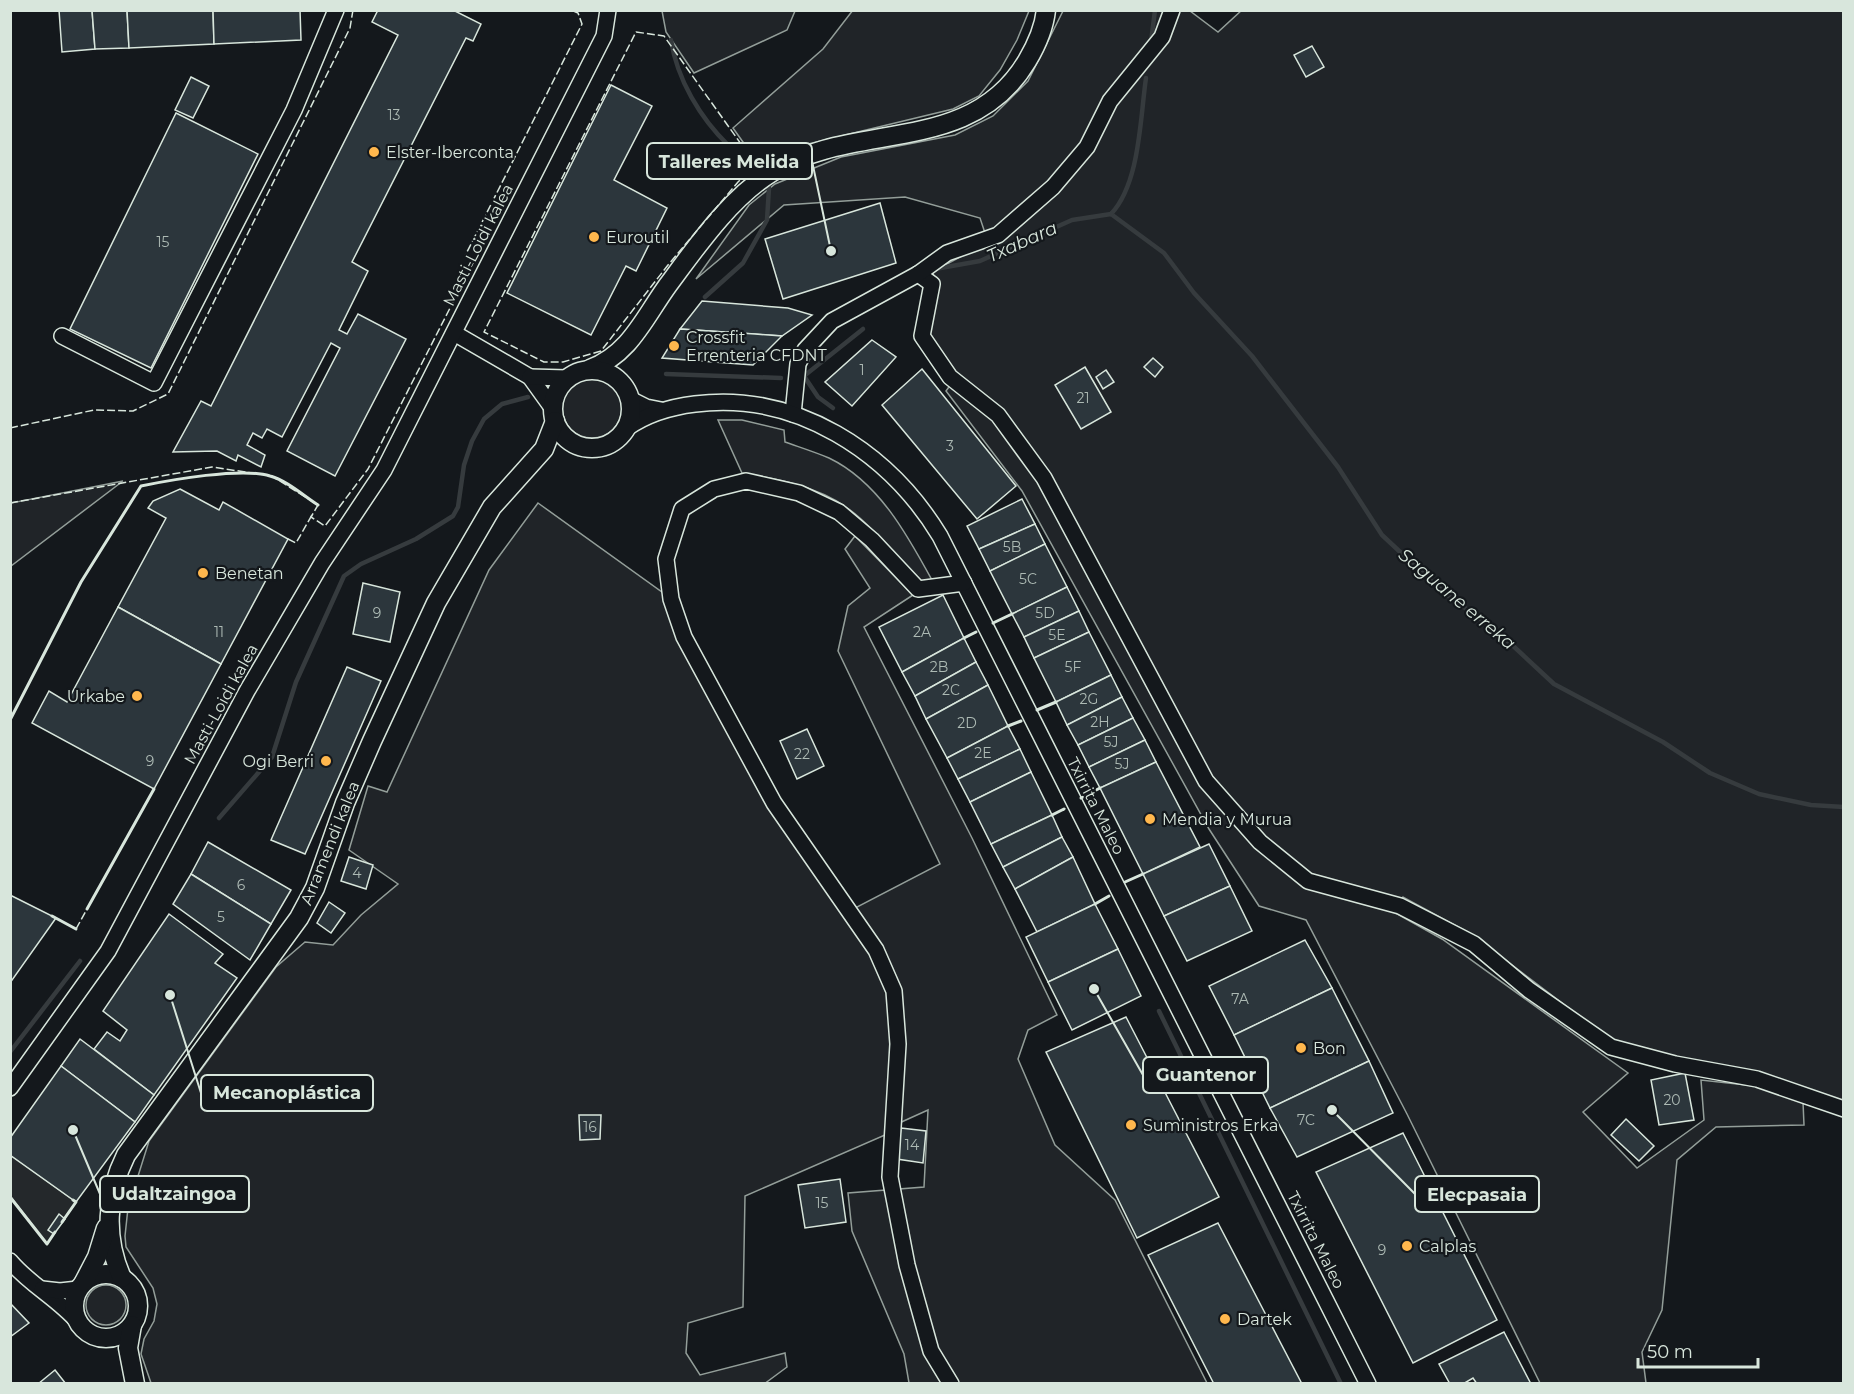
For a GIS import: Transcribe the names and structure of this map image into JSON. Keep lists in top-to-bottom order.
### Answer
{
  "streets": {
    "street": ["Masti-Loidi kalea", "Txirrita Maleo", "Arramendi kalea"]
  },
  "crossings": [
    ["Masti-Loidi kalea", "Txirrita Maleo"]
  ],
  "water": ["Txabara", "Saguane erreka"],
  "places": [
    "Elster-Iberconta",
    "Euroutil",
    "Talleres Melida",
    "Crossfit Errenteria CFDNT",
    "Benetan",
    "Urkabe",
    "Ogi Berri",
    "Mendia y Murua",
    "Guantenor",
    "Mecanoplástica",
    "Bon",
    "Elecpasaia",
    "Suministros Erka",
    "Udaltzaingoa",
    "Calplas",
    "Dartek"
  ],
  "house_numbers": [
    "13",
    "15",
    "1",
    "21",
    "3",
    "5B",
    "5C",
    "9",
    "5D",
    "11",
    "2A",
    "5E",
    "2B",
    "5F",
    "2C",
    "2G",
    "2H",
    "2D",
    "5J",
    "2E",
    "22",
    "9",
    "5J",
    "4",
    "6",
    "5",
    "7A",
    "20",
    "7C",
    "16",
    "14",
    "15",
    "9"
  ],
  "scale_bar": "50 m"
}
